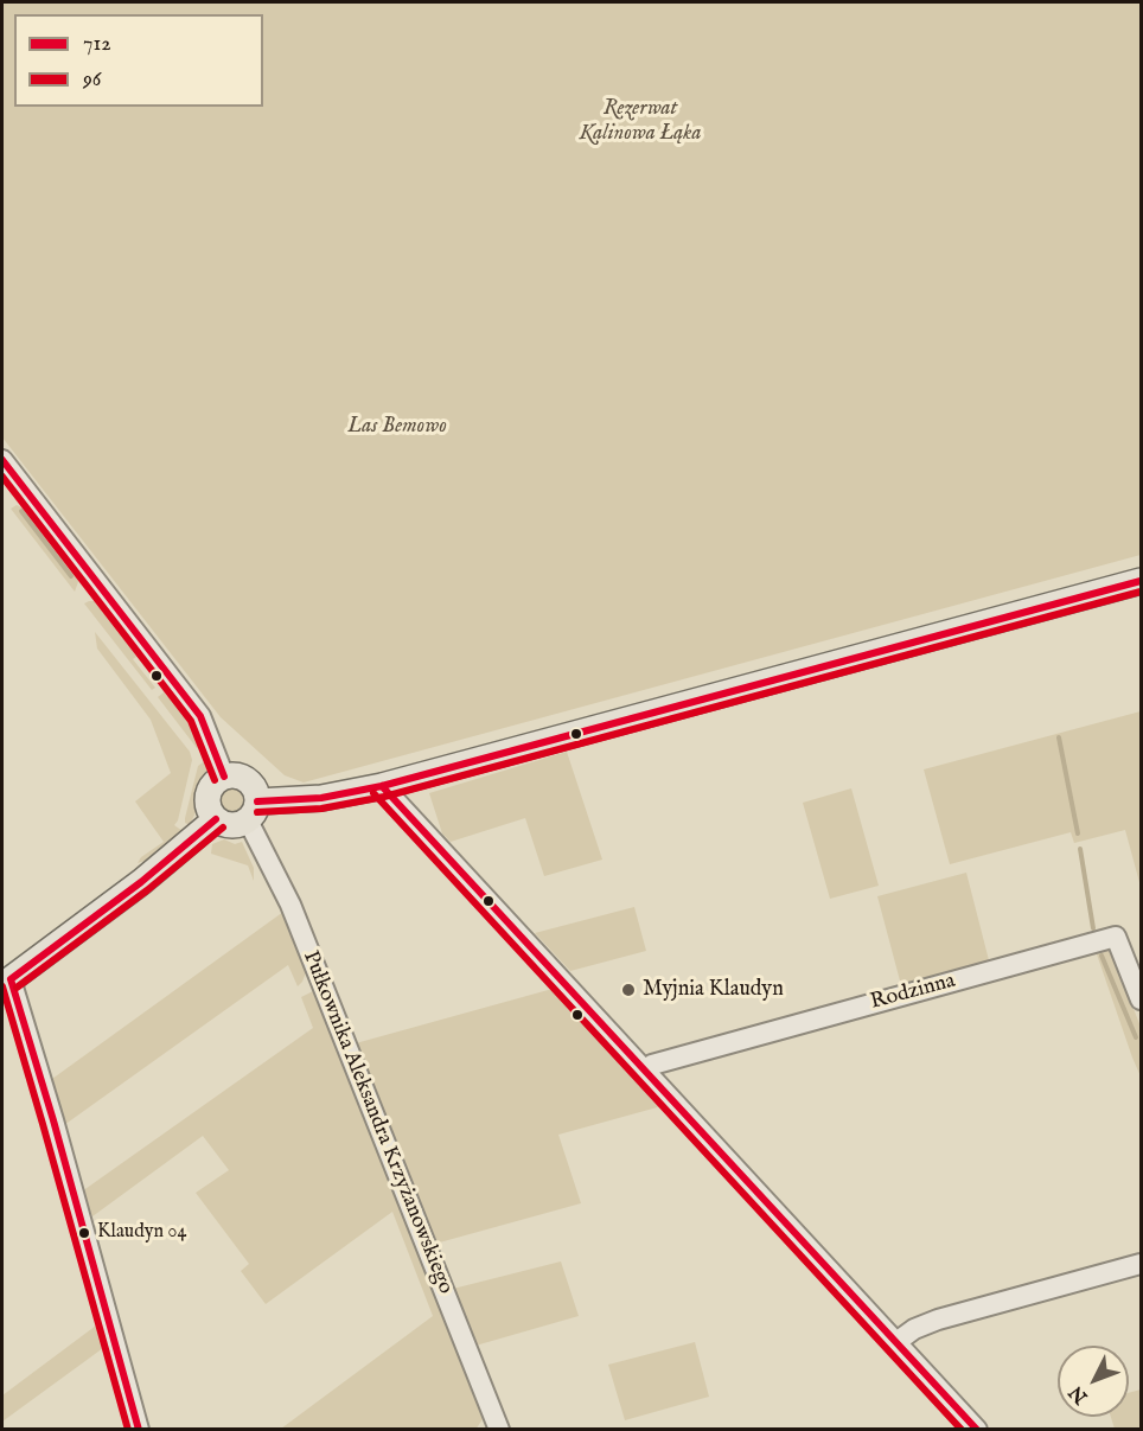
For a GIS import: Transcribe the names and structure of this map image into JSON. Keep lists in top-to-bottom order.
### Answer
{
  "streets": {
    "street": ["Rodzinna", "Pułkownika Aleksandra Krzyżanowskiego"]
  },
  "parks": ["Rezerwat Kalinowa Łąka", "Las Bemowo"],
  "places": ["Myjnia Klaudyn", "Klaudyn 04"],
  "lines": ["transit line 712", "transit line 96"],
  "legend": ["712", "96"],
  "north": "bottom left"
}
